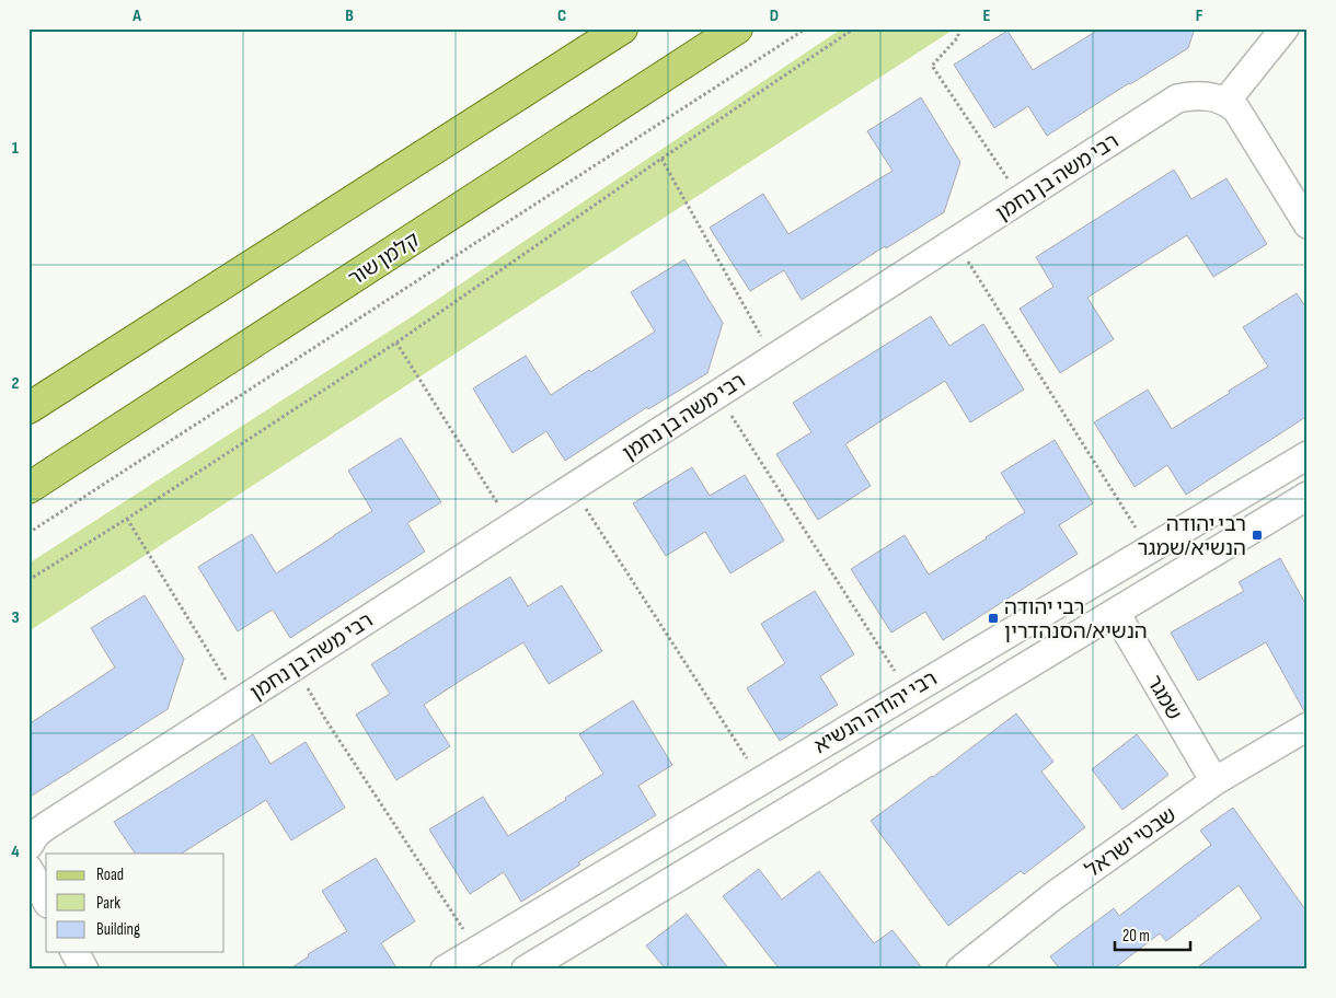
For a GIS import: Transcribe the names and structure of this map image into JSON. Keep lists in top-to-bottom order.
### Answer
{
  "streets": {
    "main road": ["קלמן שור"],
    "street": [
      "רבי משה בן נחמן",
      "שמגר",
      "רבי יהודה הנשיא",
      "שבטי ישראל"
    ]
  },
  "crossings": [
    ["שמגר", "רבי יהודה הנשיא"],
    ["שמגר", "שבטי ישראל"]
  ],
  "places": {
    "transit": ["רבי יהודה הנשיא/שמגר", "רבי יהודה הנשיא/הסנהדרין"]
  },
  "legend": ["Road", "Park", "Building"],
  "scale_bar": "20 m",
  "grid": {
    "columns": [
      "A",
      "B",
      "C",
      "D",
      "E",
      "F"
    ],
    "rows": [
      "1",
      "2",
      "3",
      "4"
    ]
  }
}
